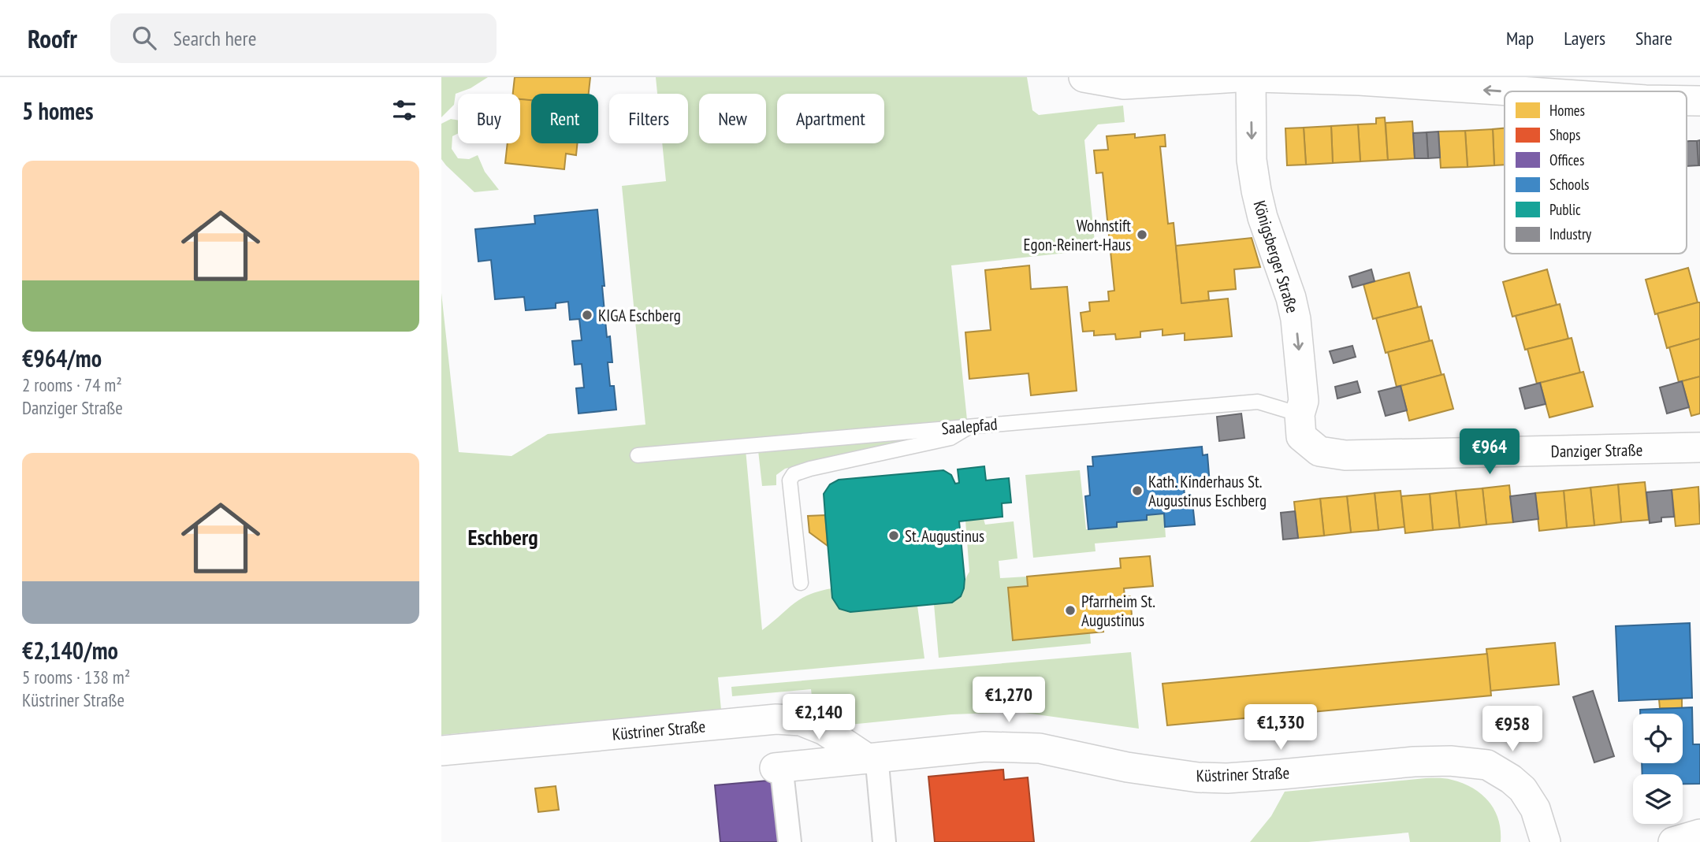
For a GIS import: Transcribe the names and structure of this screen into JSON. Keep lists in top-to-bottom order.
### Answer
{
  "streets": {
    "street": ["Königsberger Straße", "Danziger Straße", "Küstriner Straße"],
    "lane": ["Saalepfad"]
  },
  "crossings": [
    ["Königsberger Straße", "Saalepfad"],
    ["Königsberger Straße", "Danziger Straße"],
    ["Saalepfad", "Danziger Straße"]
  ],
  "one_way": ["Königsberger Straße"],
  "districts": ["Eschberg"],
  "places": [
    "Wohnstift Egon-Reinert-Haus",
    "KIGA Eschberg",
    "Kath. Kinderhaus St. Augustinus Eschberg",
    "St. Augustinus",
    "Pfarrheim St. Augustinus"
  ],
  "legend": [
    "Homes",
    "Shops",
    "Offices",
    "Schools",
    "Public",
    "Industry"
  ],
  "page": {
    "header": "Roofr",
    "search": "Search here",
    "nav": ["Map", "Layers", "Share"],
    "heading": "5 homes",
    "chip": [
      "Buy",
      "Rent",
      "Filters",
      "New",
      "Apartment"
    ],
    "list": [
      {
        "name": "€964/mo",
        "note": "2 rooms · 74 m² · Danziger Straße"
      },
      {
        "name": "€2,140/mo",
        "note": "5 rooms · 138 m² · Küstriner Straße"
      }
    ],
    "price": [
      "€964",
      "€1,270",
      "€2,140",
      "€1,330",
      "€958"
    ]
  }
}
